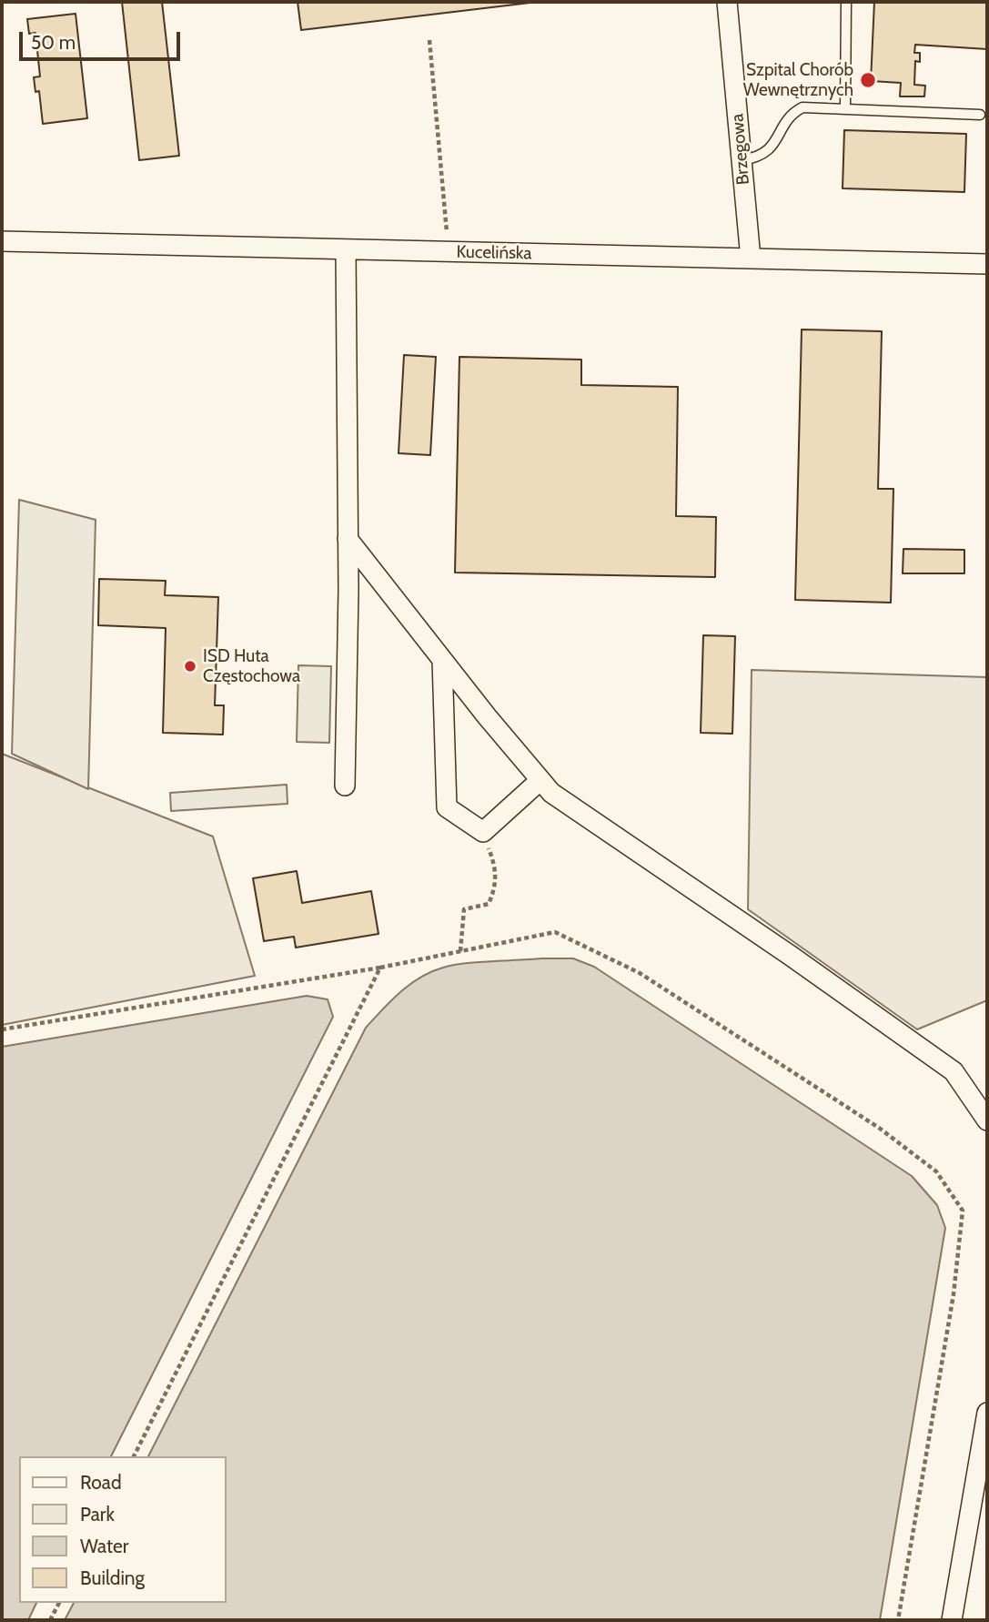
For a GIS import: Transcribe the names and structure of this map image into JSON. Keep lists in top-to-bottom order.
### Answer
{
  "streets": {
    "street": ["Brzegowa", "Kucelińska"]
  },
  "crossings": [
    ["Brzegowa", "Kucelińska"]
  ],
  "places": ["Szpital Chorób Wewnętrznych", "ISD Huta Częstochowa"],
  "legend": [
    "Road",
    "Park",
    "Water",
    "Building"
  ],
  "scale_bar": "50 m"
}
